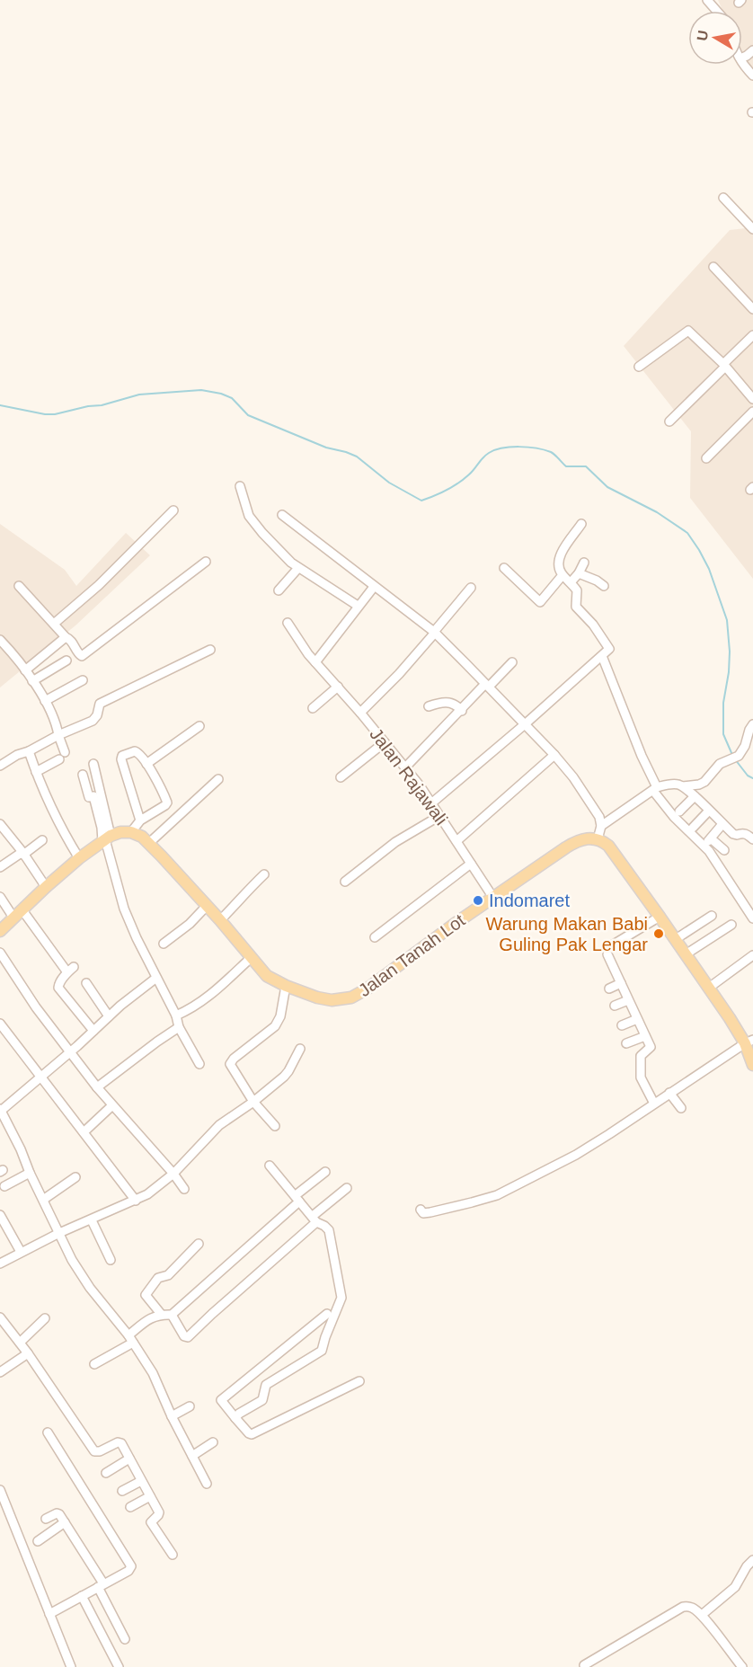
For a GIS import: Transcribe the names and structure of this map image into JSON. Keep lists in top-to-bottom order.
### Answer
{
  "streets": {
    "main road": ["Jalan Tanah Lot"],
    "street": ["Jalan Rajawali"]
  },
  "crossings": [
    ["Jalan Rajawali", "Jalan Tanah Lot"]
  ],
  "places": ["Indomaret", "Warung Makan Babi Guling Pak Lengar"],
  "north": "left"
}
